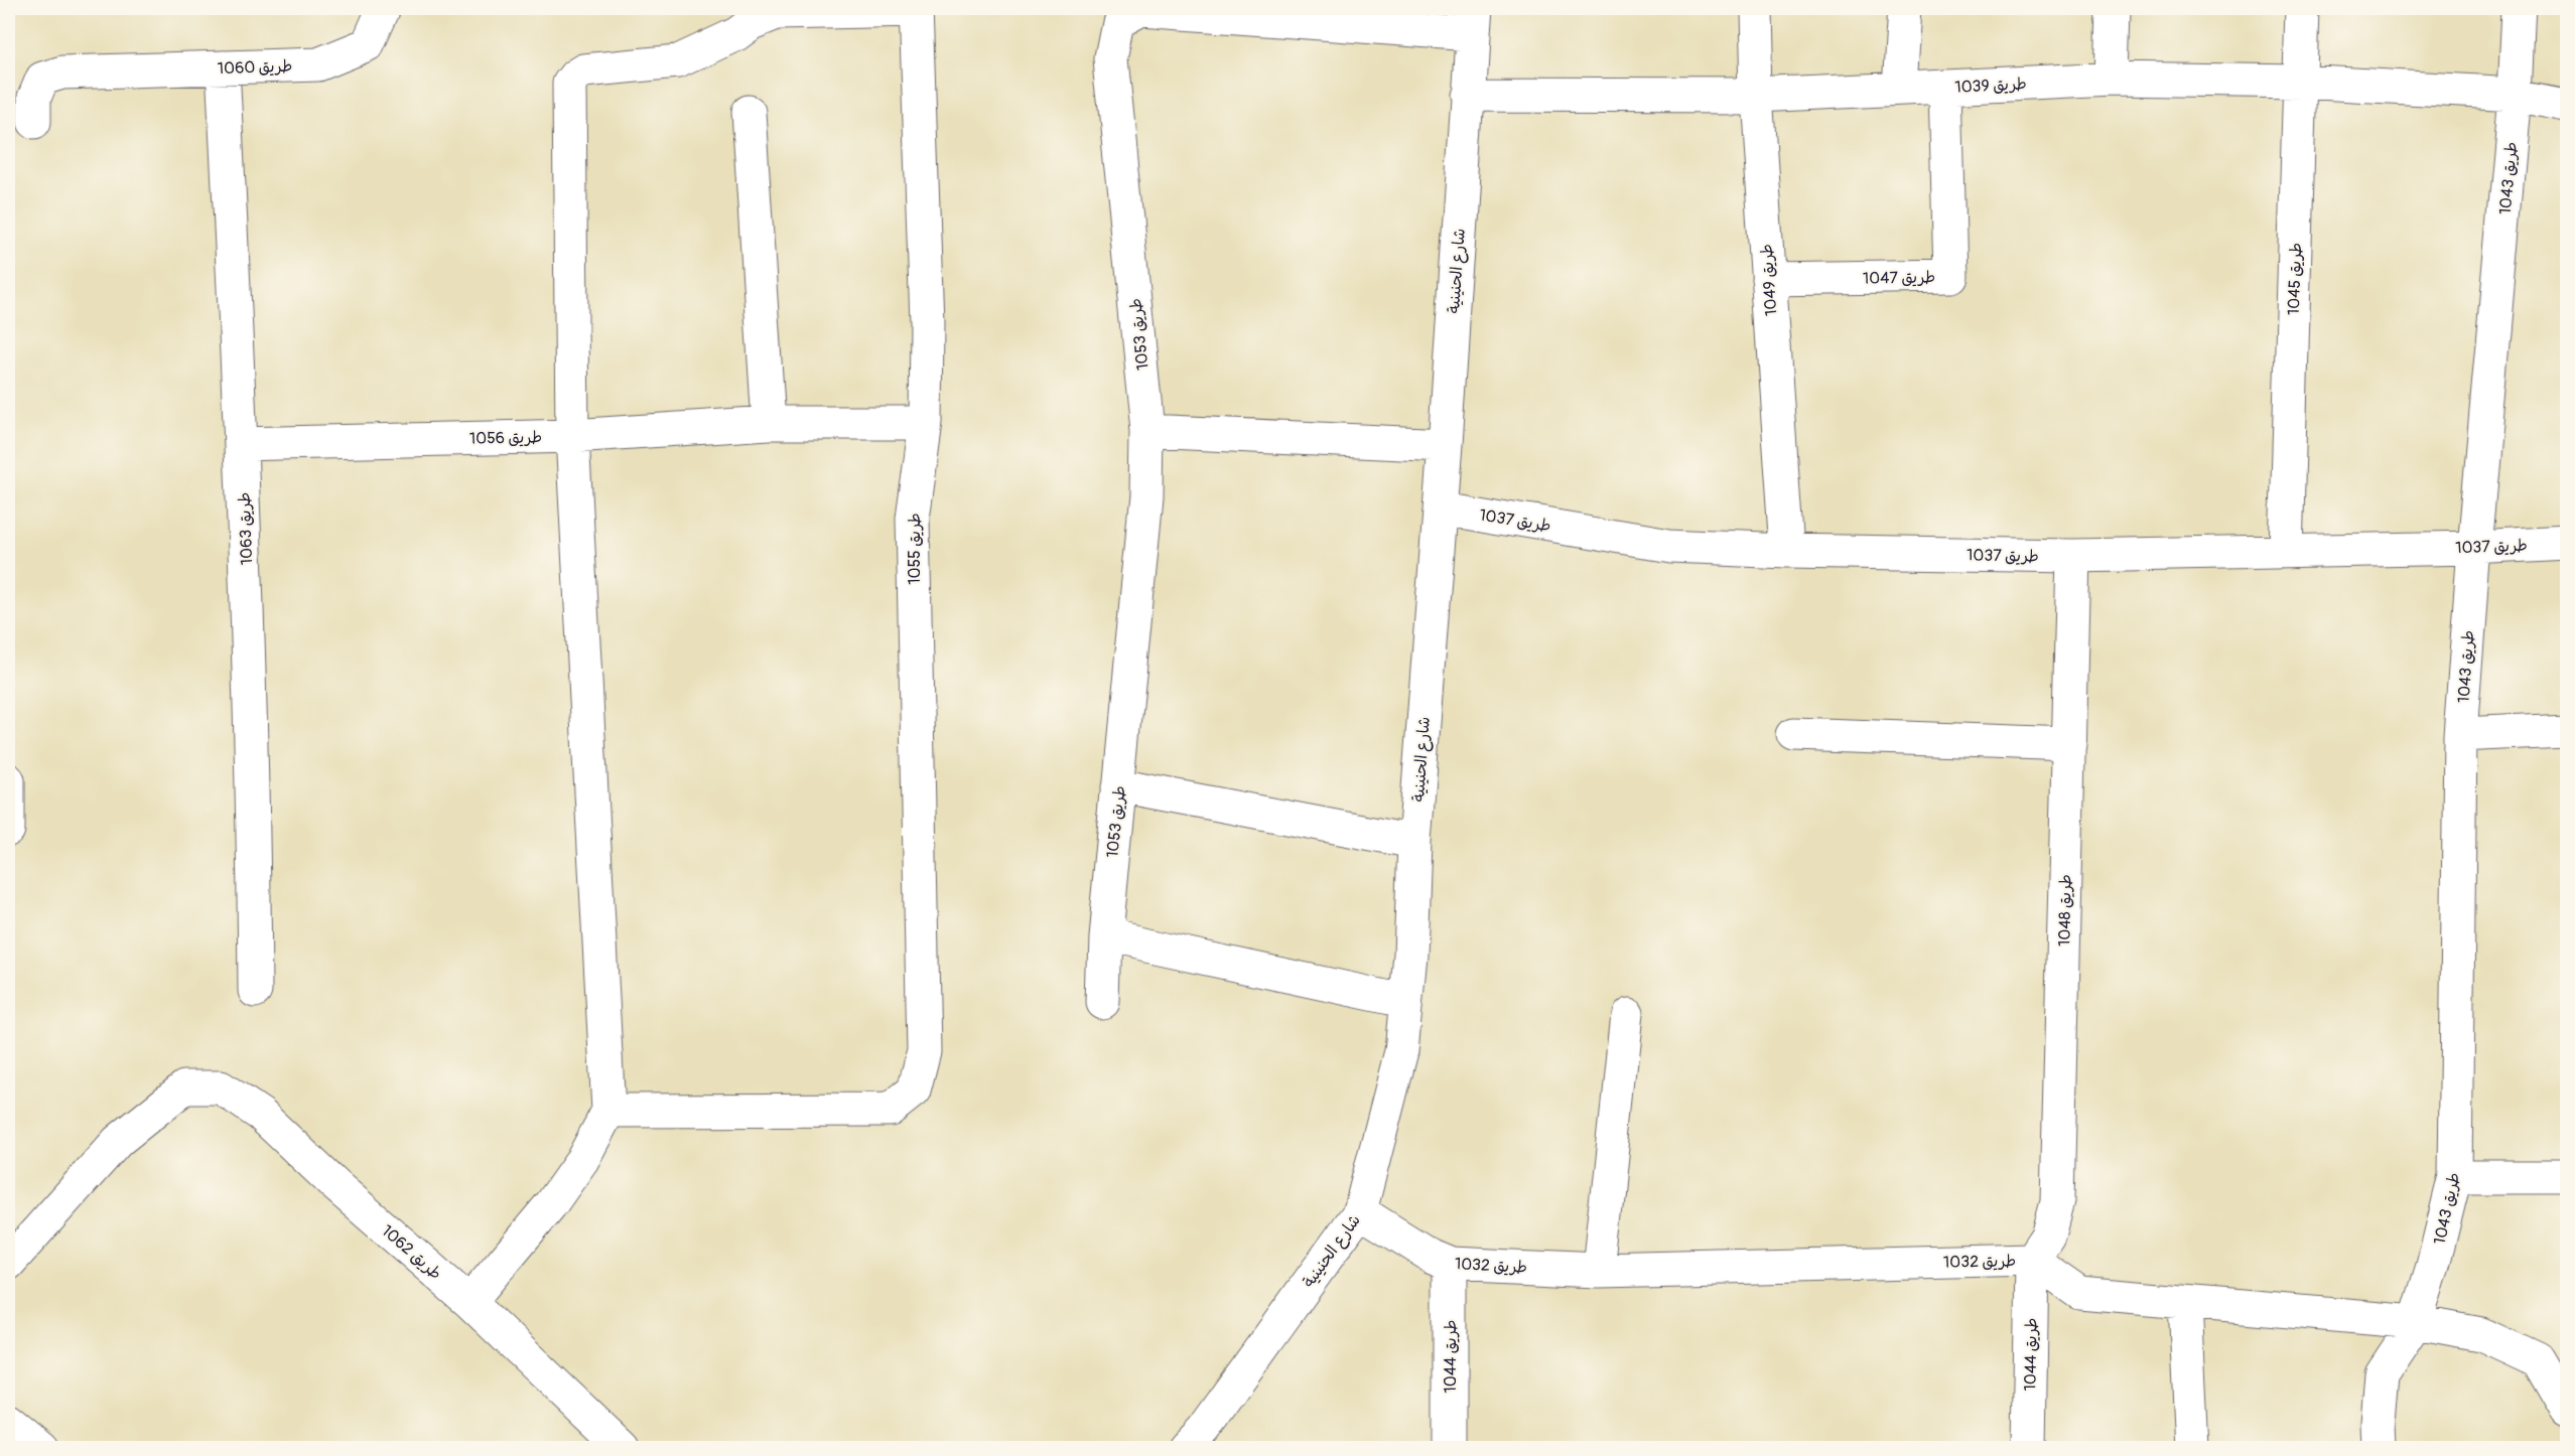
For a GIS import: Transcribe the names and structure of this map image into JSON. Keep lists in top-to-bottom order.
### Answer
{
  "streets": {
    "street": [
      "طريق 1060",
      "طريق 1039",
      "طريق 1043",
      "شارع الحنينية",
      "طريق 1047",
      "طريق 1045",
      "طريق 1049",
      "طريق 1053",
      "طريق 1056",
      "طريق 1037",
      "طريق 1063",
      "طريق 1055",
      "طريق 1048",
      "طريق 1062",
      "طريق 1032",
      "طريق 1044"
    ]
  },
  "crossings": [
    ["طريق 1060", "طريق 1063"],
    ["طريق 1039", "طريق 1043"],
    ["طريق 1039", "شارع الحنينية"],
    ["طريق 1039", "طريق 1047"],
    ["طريق 1039", "طريق 1045"],
    ["طريق 1039", "طريق 1049"],
    ["طريق 1043", "طريق 1037"],
    ["طريق 1043", "طريق 1032"],
    ["شارع الحنينية", "طريق 1053"],
    ["شارع الحنينية", "طريق 1037"],
    ["شارع الحنينية", "طريق 1032"],
    ["طريق 1047", "طريق 1049"],
    ["طريق 1045", "طريق 1037"],
    ["طريق 1049", "طريق 1037"],
    ["طريق 1056", "طريق 1063"],
    ["طريق 1056", "طريق 1055"],
    ["طريق 1037", "طريق 1048"],
    ["طريق 1048", "طريق 1032"],
    ["طريق 1048", "طريق 1044"],
    ["طريق 1032", "طريق 1044"]
  ]
}
